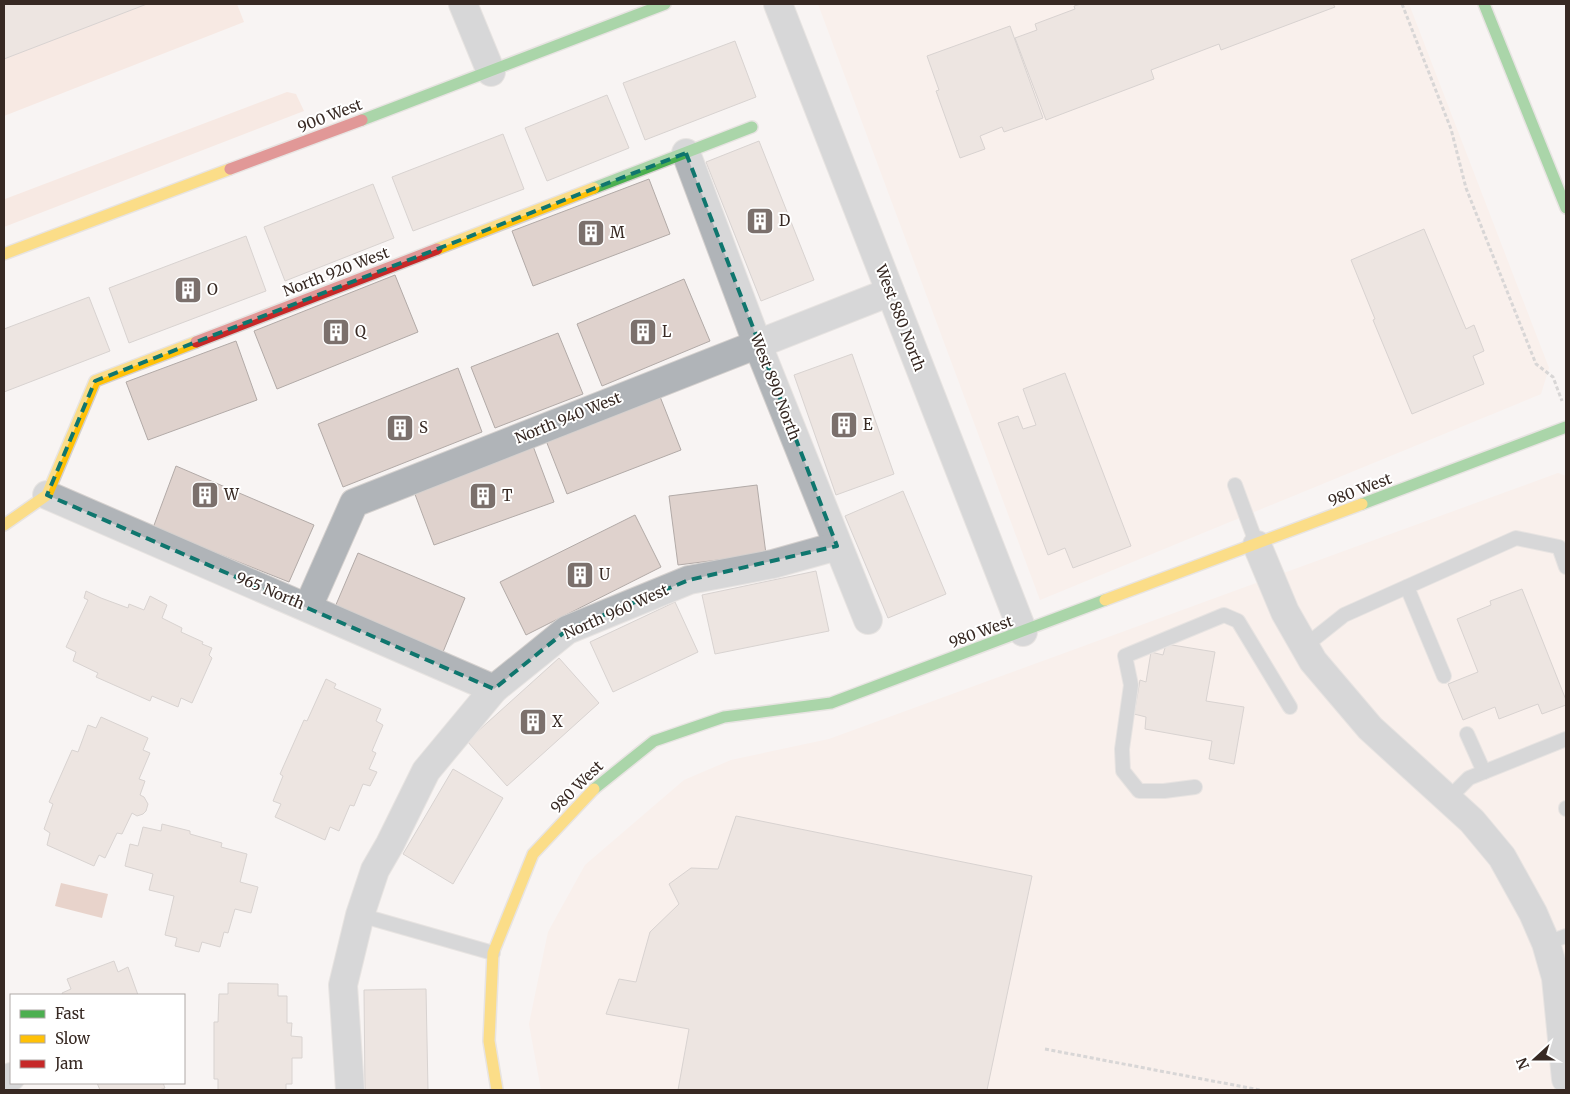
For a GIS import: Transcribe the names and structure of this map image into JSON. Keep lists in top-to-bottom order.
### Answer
{
  "streets": {
    "main road": ["900 West", "North 920 West", "980 West"],
    "street": [
      "West 880 North",
      "West 890 North",
      "North 940 West",
      "965 North",
      "North 960 West"
    ]
  },
  "crossings": [
    ["North 920 West", "West 890 North"],
    ["North 920 West", "965 North"],
    ["West 880 North", "North 940 West"],
    ["West 880 North", "980 West"],
    ["West 890 North", "North 940 West"],
    ["West 890 North", "North 960 West"],
    ["North 940 West", "965 North"],
    ["965 North", "North 960 West"]
  ],
  "places": {
    "building": [
      "D",
      "M",
      "O",
      "Q",
      "L",
      "E",
      "S",
      "W",
      "T",
      "U",
      "X"
    ]
  },
  "legend": ["Fast", "Slow", "Jam"],
  "north": "left"
}
